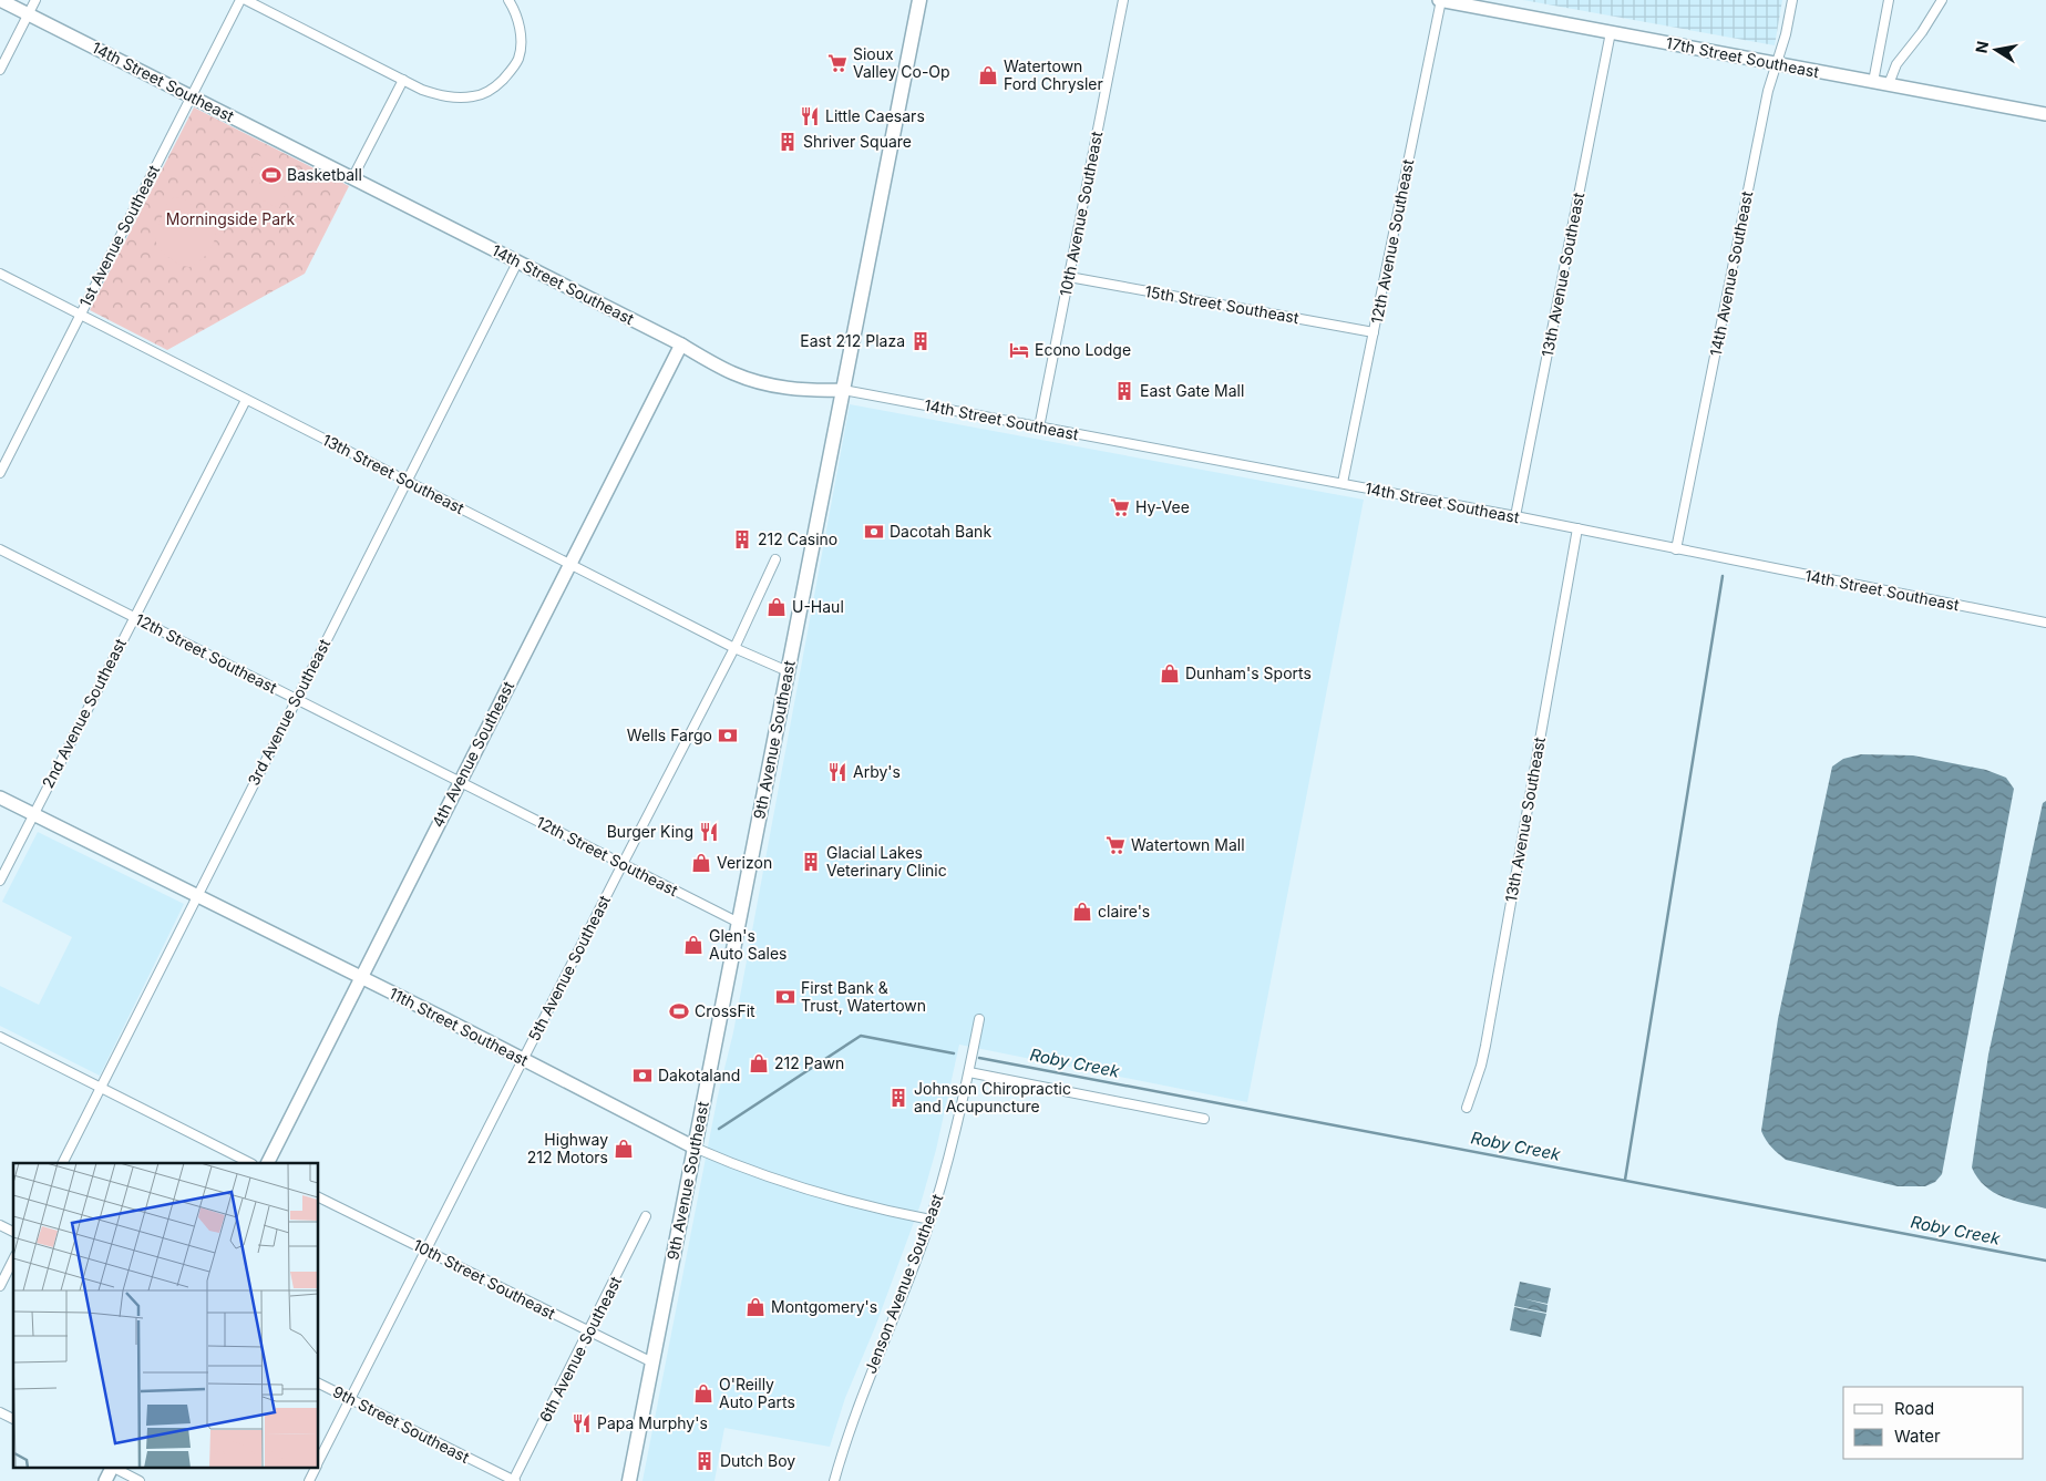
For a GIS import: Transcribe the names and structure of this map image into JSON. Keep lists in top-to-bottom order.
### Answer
{
  "streets": {
    "main road": ["9th Avenue Southeast"],
    "street": [
      "17th Street Southeast",
      "14th Street Southeast",
      "10th Avenue Southeast",
      "1st Avenue Southeast",
      "12th Avenue Southeast",
      "14th Avenue Southeast",
      "13th Avenue Southeast",
      "15th Street Southeast",
      "13th Street Southeast",
      "12th Street Southeast",
      "3rd Avenue Southeast",
      "2nd Avenue Southeast",
      "4th Avenue Southeast",
      "5th Avenue Southeast",
      "11th Street Southeast",
      "10th Street Southeast",
      "Jenson Avenue Southeast",
      "6th Avenue Southeast",
      "9th Street Southeast"
    ]
  },
  "crossings": [
    ["17th Street Southeast", "12th Avenue Southeast"],
    ["17th Street Southeast", "14th Avenue Southeast"],
    ["17th Street Southeast", "13th Avenue Southeast"],
    ["14th Street Southeast", "10th Avenue Southeast"],
    ["14th Street Southeast", "1st Avenue Southeast"],
    ["14th Street Southeast", "12th Avenue Southeast"],
    ["14th Street Southeast", "14th Avenue Southeast"],
    ["14th Street Southeast", "13th Avenue Southeast"],
    ["14th Street Southeast", "3rd Avenue Southeast"],
    ["14th Street Southeast", "9th Avenue Southeast"],
    ["14th Street Southeast", "4th Avenue Southeast"],
    ["10th Avenue Southeast", "15th Street Southeast"],
    ["1st Avenue Southeast", "13th Street Southeast"],
    ["12th Avenue Southeast", "15th Street Southeast"],
    ["13th Street Southeast", "3rd Avenue Southeast"],
    ["13th Street Southeast", "2nd Avenue Southeast"],
    ["13th Street Southeast", "9th Avenue Southeast"],
    ["13th Street Southeast", "4th Avenue Southeast"],
    ["13th Street Southeast", "5th Avenue Southeast"],
    ["12th Street Southeast", "3rd Avenue Southeast"],
    ["12th Street Southeast", "2nd Avenue Southeast"],
    ["12th Street Southeast", "9th Avenue Southeast"],
    ["12th Street Southeast", "4th Avenue Southeast"],
    ["12th Street Southeast", "5th Avenue Southeast"],
    ["3rd Avenue Southeast", "11th Street Southeast"],
    ["2nd Avenue Southeast", "11th Street Southeast"],
    ["9th Avenue Southeast", "11th Street Southeast"],
    ["9th Avenue Southeast", "10th Street Southeast"],
    ["4th Avenue Southeast", "11th Street Southeast"],
    ["5th Avenue Southeast", "11th Street Southeast"],
    ["5th Avenue Southeast", "10th Street Southeast"],
    ["5th Avenue Southeast", "9th Street Southeast"],
    ["11th Street Southeast", "Jenson Avenue Southeast"],
    ["10th Street Southeast", "6th Avenue Southeast"],
    ["6th Avenue Southeast", "9th Street Southeast"]
  ],
  "water": ["Roby Creek"],
  "parks": ["Morningside Park"],
  "places": {
    "supermarket": ["Sioux Valley Co-Op", "Hy-Vee", "Watertown Mall"],
    "shop": [
      "Watertown Ford Chrysler",
      "U-Haul",
      "Dunham's Sports",
      "Verizon",
      "claire's",
      "Glen's Auto Sales",
      "212 Pawn",
      "Highway 212 Motors",
      "Montgomery's",
      "O'Reilly Auto Parts"
    ],
    "restaurant": [
      "Little Caesars",
      "Arby's",
      "Burger King",
      "Papa Murphy's"
    ],
    "building": [
      "Shriver Square",
      "East 212 Plaza",
      "East Gate Mall",
      "212 Casino",
      "Glacial Lakes Veterinary Clinic",
      "Johnson Chiropractic and Acupuncture",
      "Dutch Boy"
    ],
    "sports": ["Basketball", "CrossFit"],
    "hotel": ["Econo Lodge"],
    "bank": [
      "Dacotah Bank",
      "Wells Fargo",
      "First Bank & Trust, Watertown",
      "Dakotaland"
    ]
  },
  "legend": ["Road", "Water"],
  "north": "left"
}
